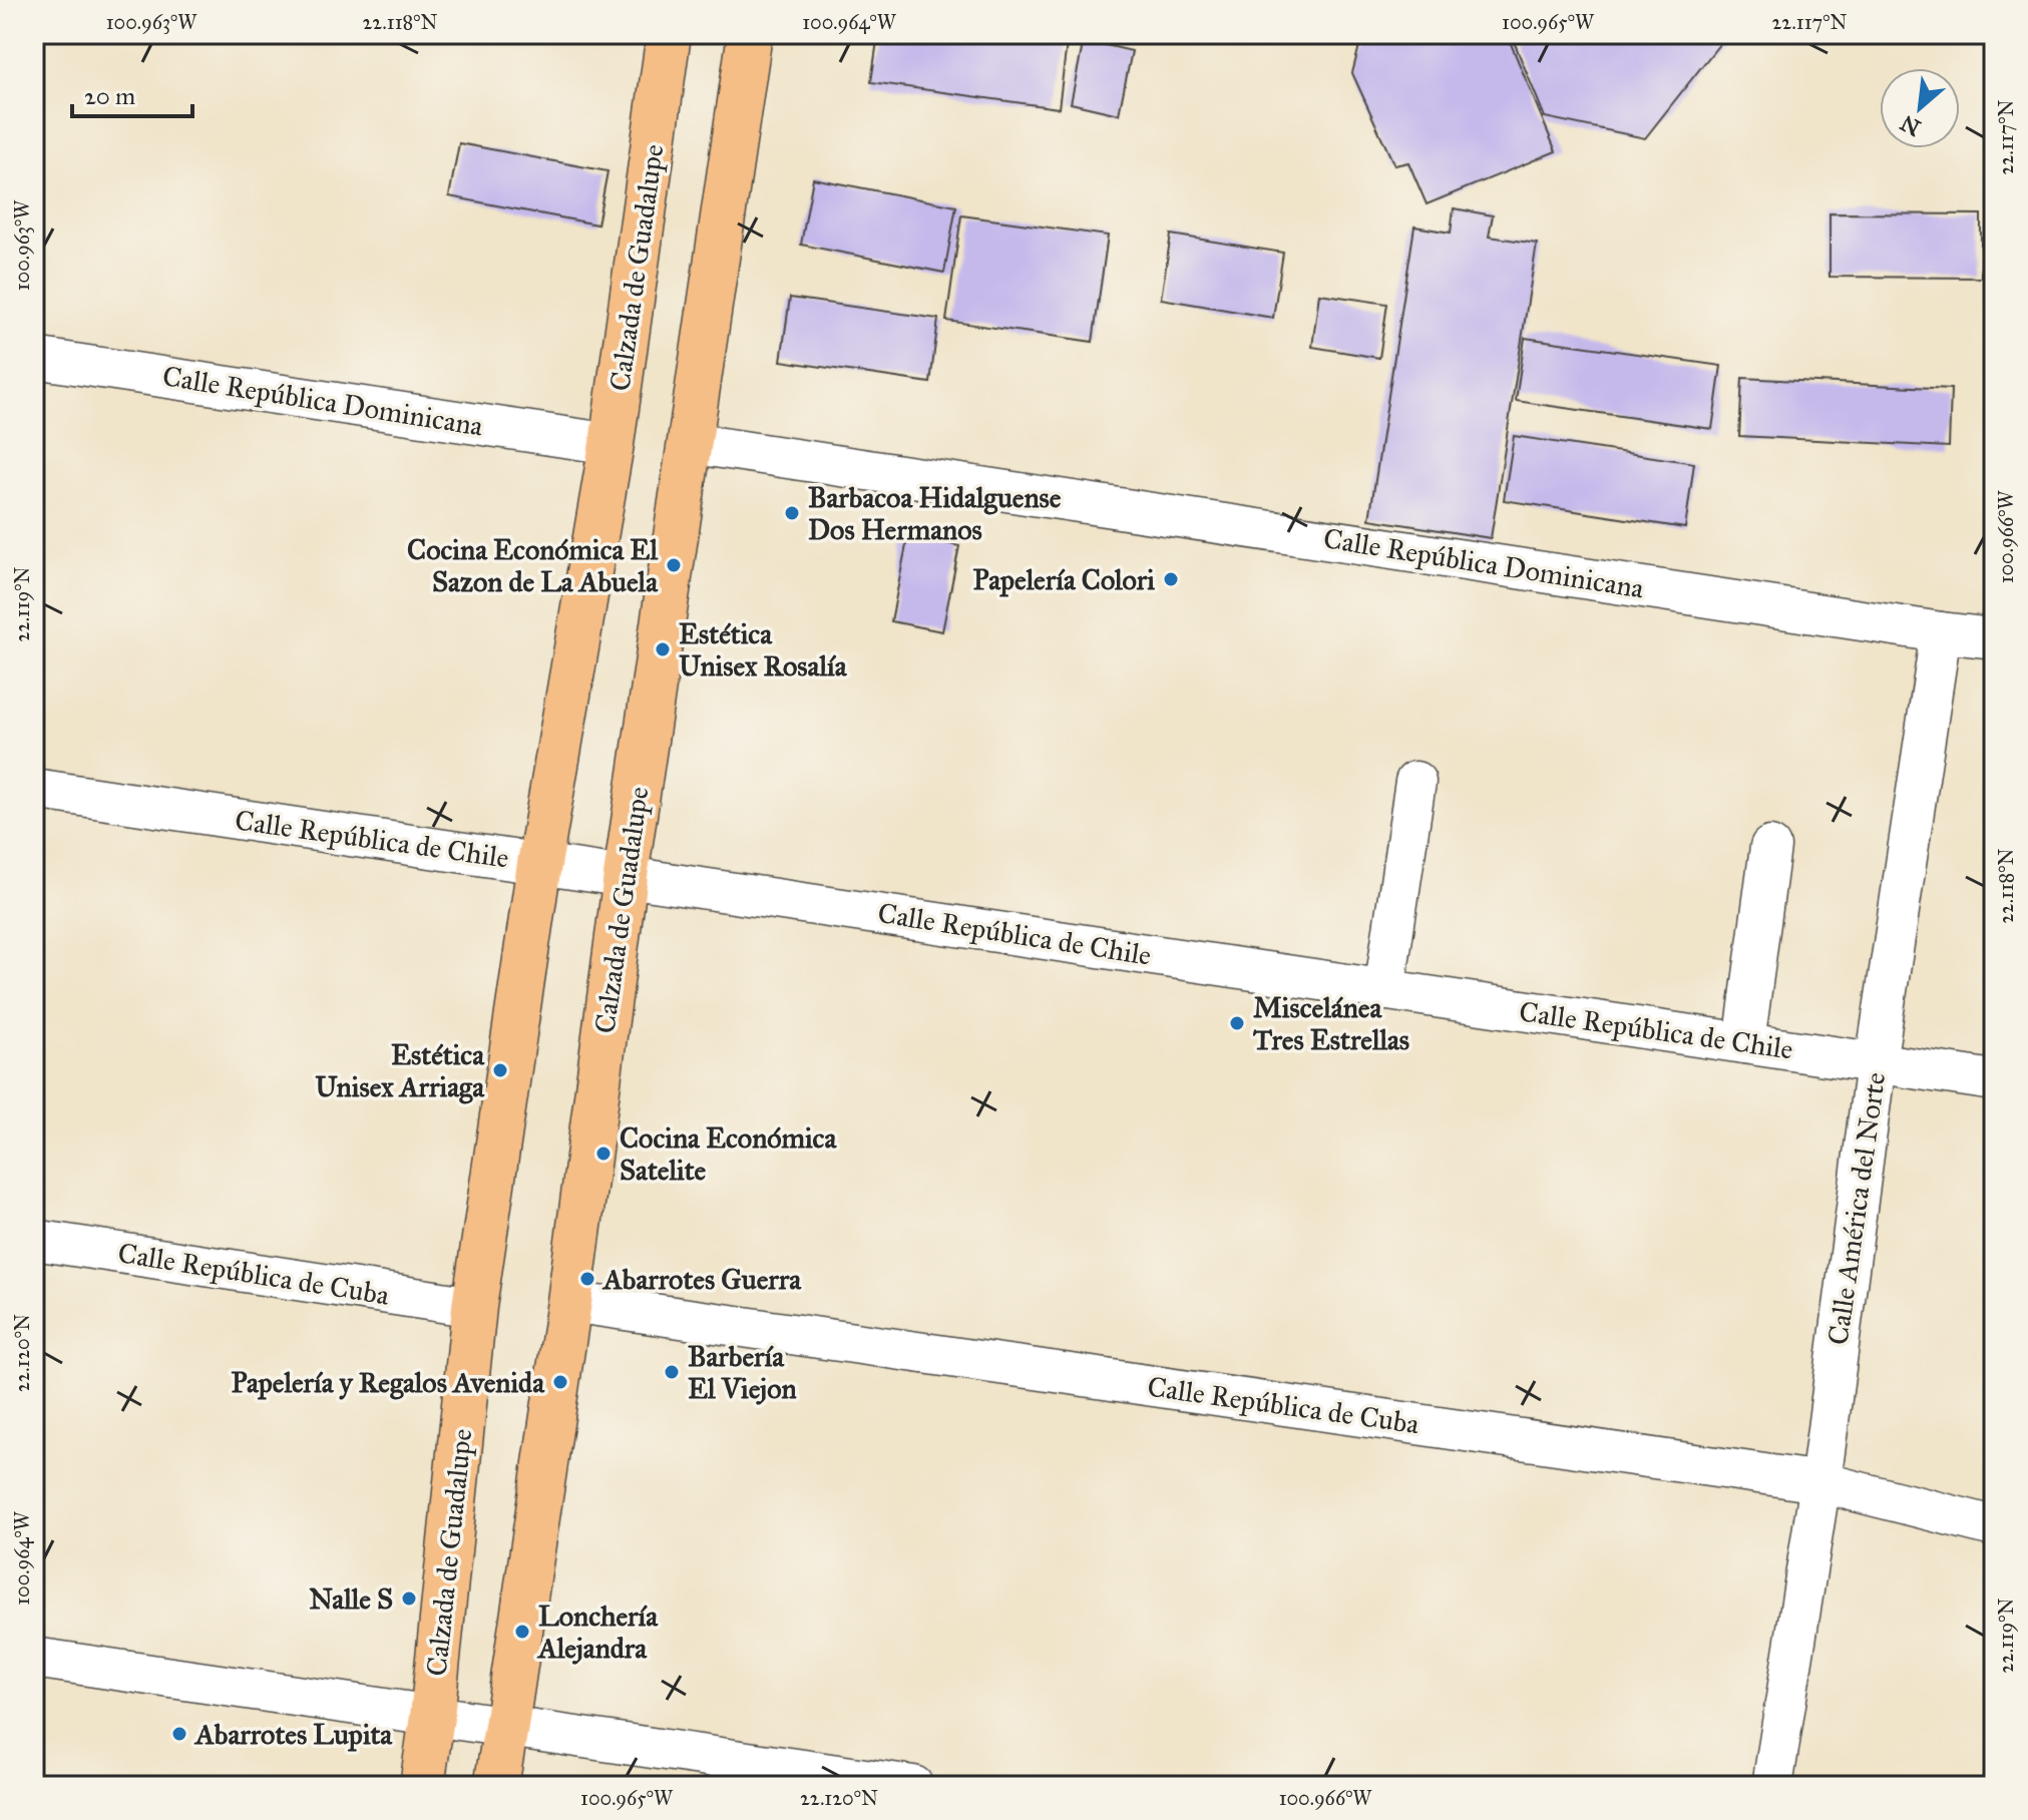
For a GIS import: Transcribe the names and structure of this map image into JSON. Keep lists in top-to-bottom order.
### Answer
{
  "streets": {
    "main road": ["Calzada de Guadalupe"],
    "street": [
      "Calle República Dominicana",
      "Calle República de Chile",
      "Calle América del Norte",
      "Calle República de Cuba"
    ]
  },
  "crossings": [
    ["Calzada de Guadalupe", "Calle República Dominicana"],
    ["Calzada de Guadalupe", "Calle República de Chile"],
    ["Calzada de Guadalupe", "Calle República de Cuba"],
    ["Calle República Dominicana", "Calle América del Norte"],
    ["Calle República de Chile", "Calle América del Norte"],
    ["Calle América del Norte", "Calle República de Cuba"]
  ],
  "places": [
    "Barbacoa Hidalguense Dos Hermanos",
    "Cocina Económica El Sazon de La Abuela",
    "Papelería Colori",
    "Estética Unisex Rosalía",
    "Miscelánea Tres Estrellas",
    "Estética Unisex Arriaga",
    "Cocina Económica Satelite",
    "Abarrotes Guerra",
    "Barbería El Viejon",
    "Papelería y Regalos Avenida",
    "Nalle S",
    "Lonchería Alejandra",
    "Abarrotes Lupita"
  ],
  "scale_bar": "20 m",
  "north": "bottom left",
  "coordinates": [
    "100.963°W",
    "22.118°N",
    "100.964°W",
    "100.965°W",
    "22.117°N",
    "100.966°W",
    "22.119°N",
    "22.120°N"
  ]
}
